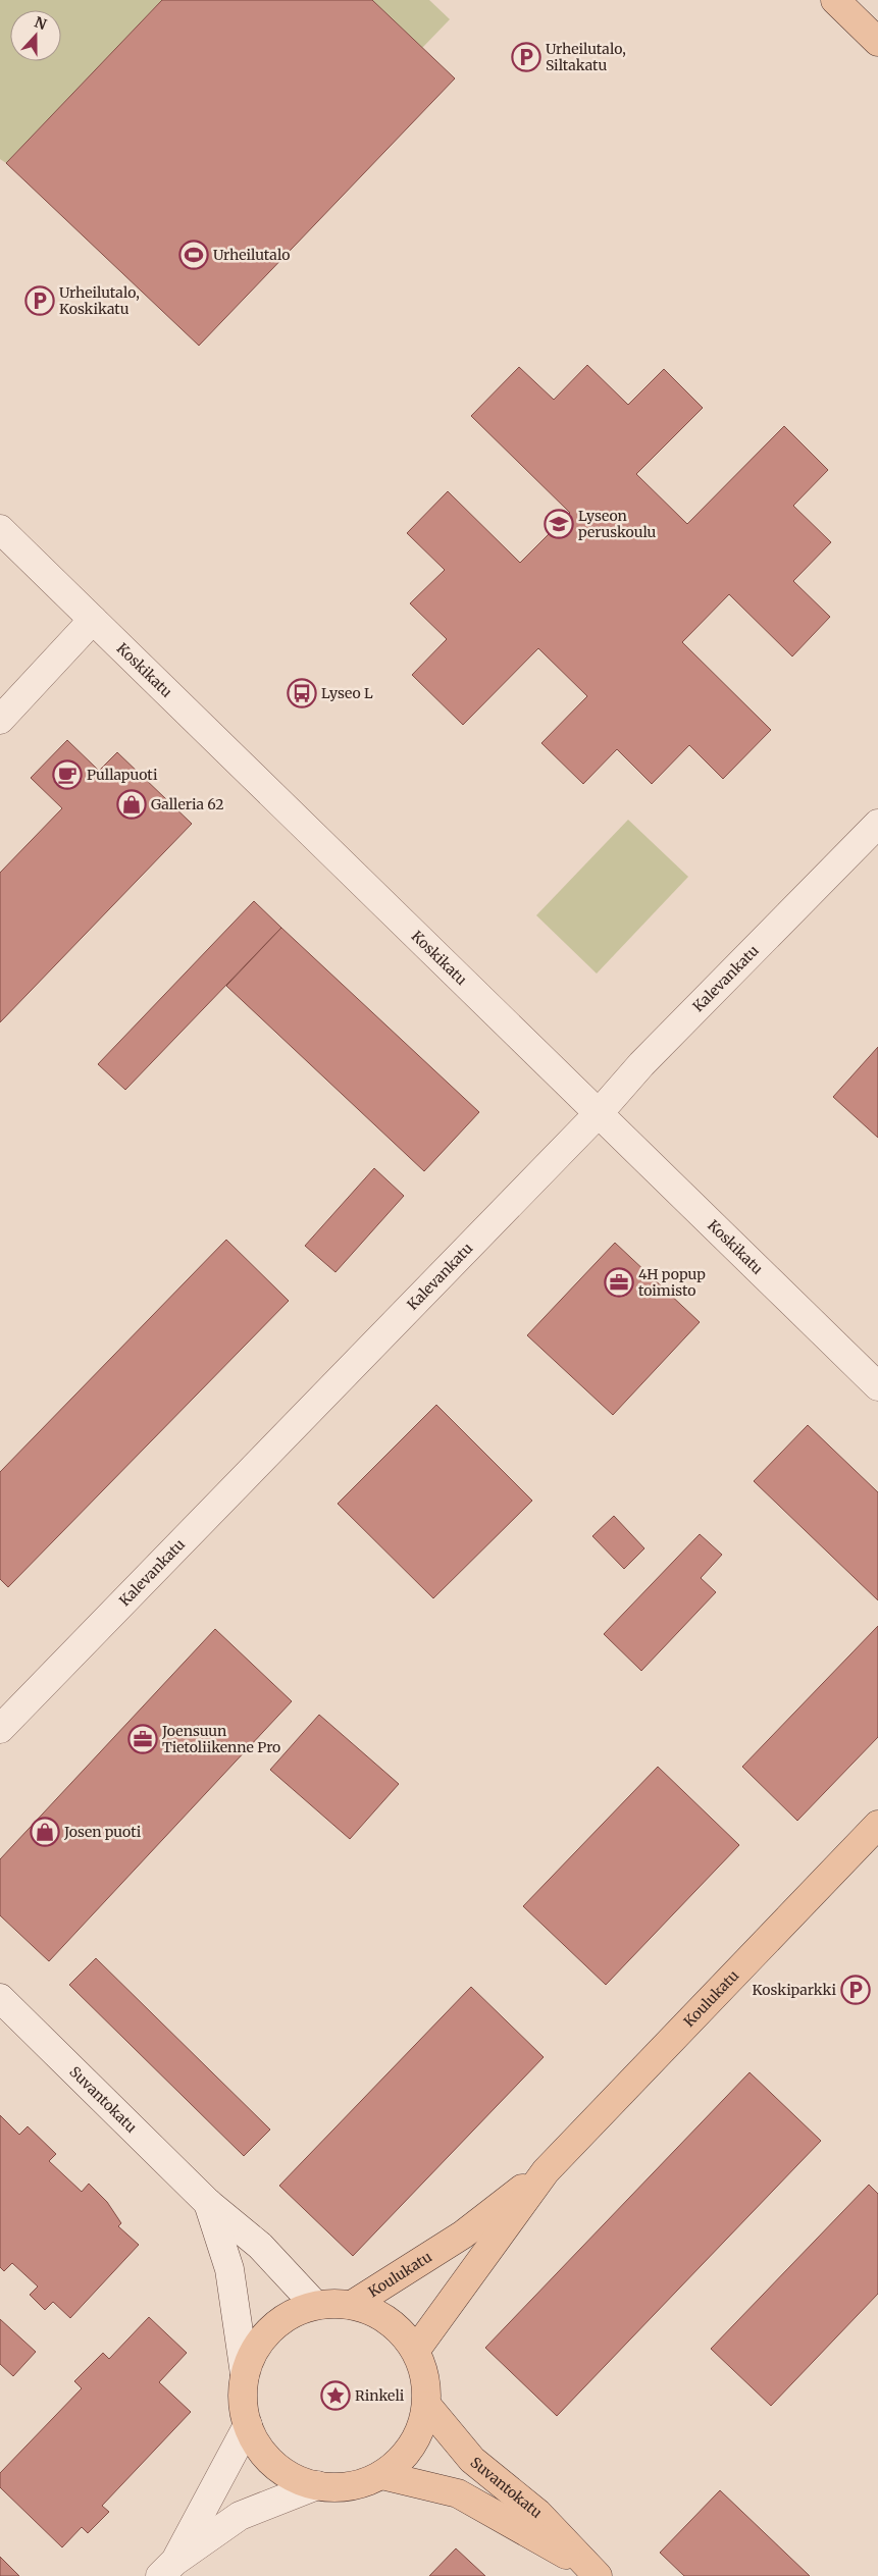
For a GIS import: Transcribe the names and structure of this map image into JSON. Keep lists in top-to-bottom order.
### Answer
{
  "streets": {
    "main road": ["Koulukatu", "Suvantokatu"],
    "street": ["Koskikatu", "Kalevankatu"]
  },
  "crossings": [
    ["Koskikatu", "Kalevankatu"]
  ],
  "places": {
    "parking": ["Urheilutalo, Siltakatu", "Urheilutalo, Koskikatu", "Koskiparkki"],
    "sports": ["Urheilutalo"],
    "school or university": ["Lyseon peruskoulu"],
    "bus stop": ["Lyseo L"],
    "cafe": ["Pullapuoti"],
    "shop": ["Galleria 62", "Josen puoti"],
    "office": ["4H popup toimisto", "Joensuun Tietoliikenne Pro"],
    "place": ["Rinkeli"]
  },
  "north": "top"
}
